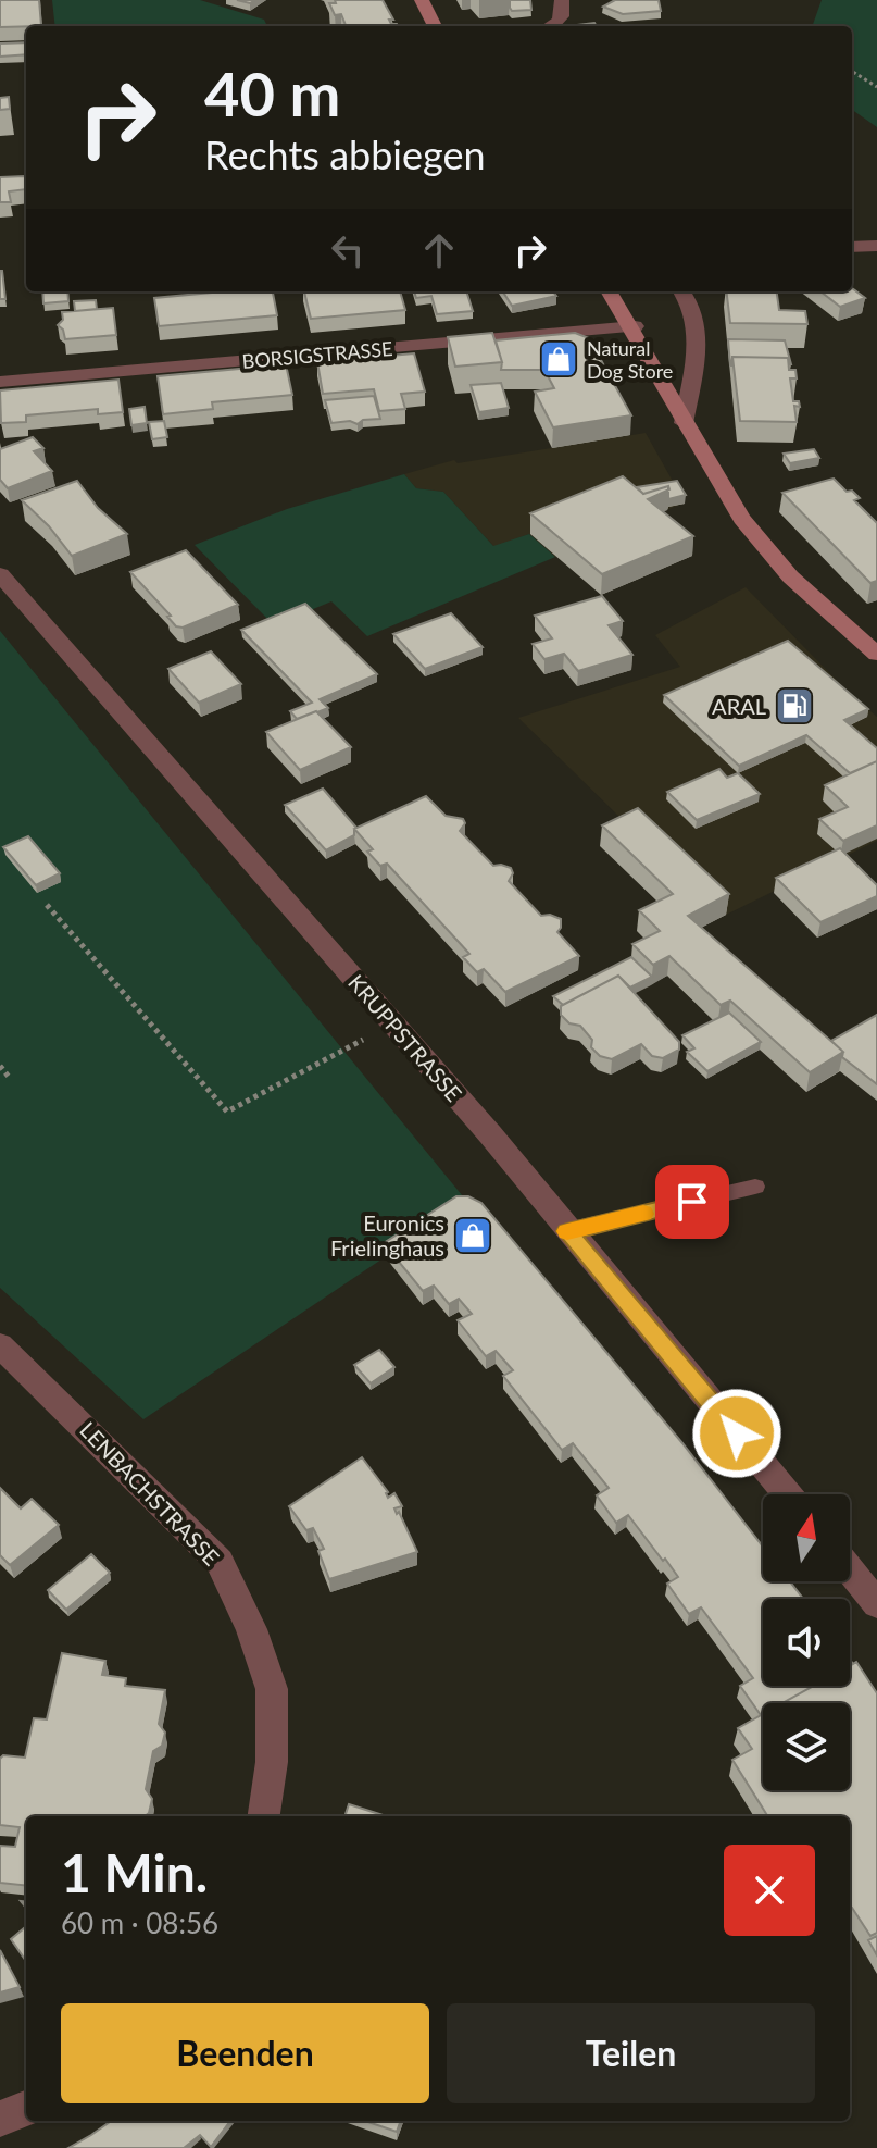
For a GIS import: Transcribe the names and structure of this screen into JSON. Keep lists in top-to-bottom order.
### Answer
{
  "streets": {
    "street": ["BORSIGSTRASSE", "KRUPPSTRASSE", "LENBACHSTRASSE"]
  },
  "places": {
    "shop": ["Natural Dog Store", "Euronics Frielinghaus"],
    "fuel station": ["ARAL"]
  },
  "north": "top",
  "page": {
    "turn": ["40 m", "Rechts abbiegen"],
    "heading": ["1 Min.", "60 m · 08:56"],
    "buttons": ["Beenden", "Teilen"]
  }
}
